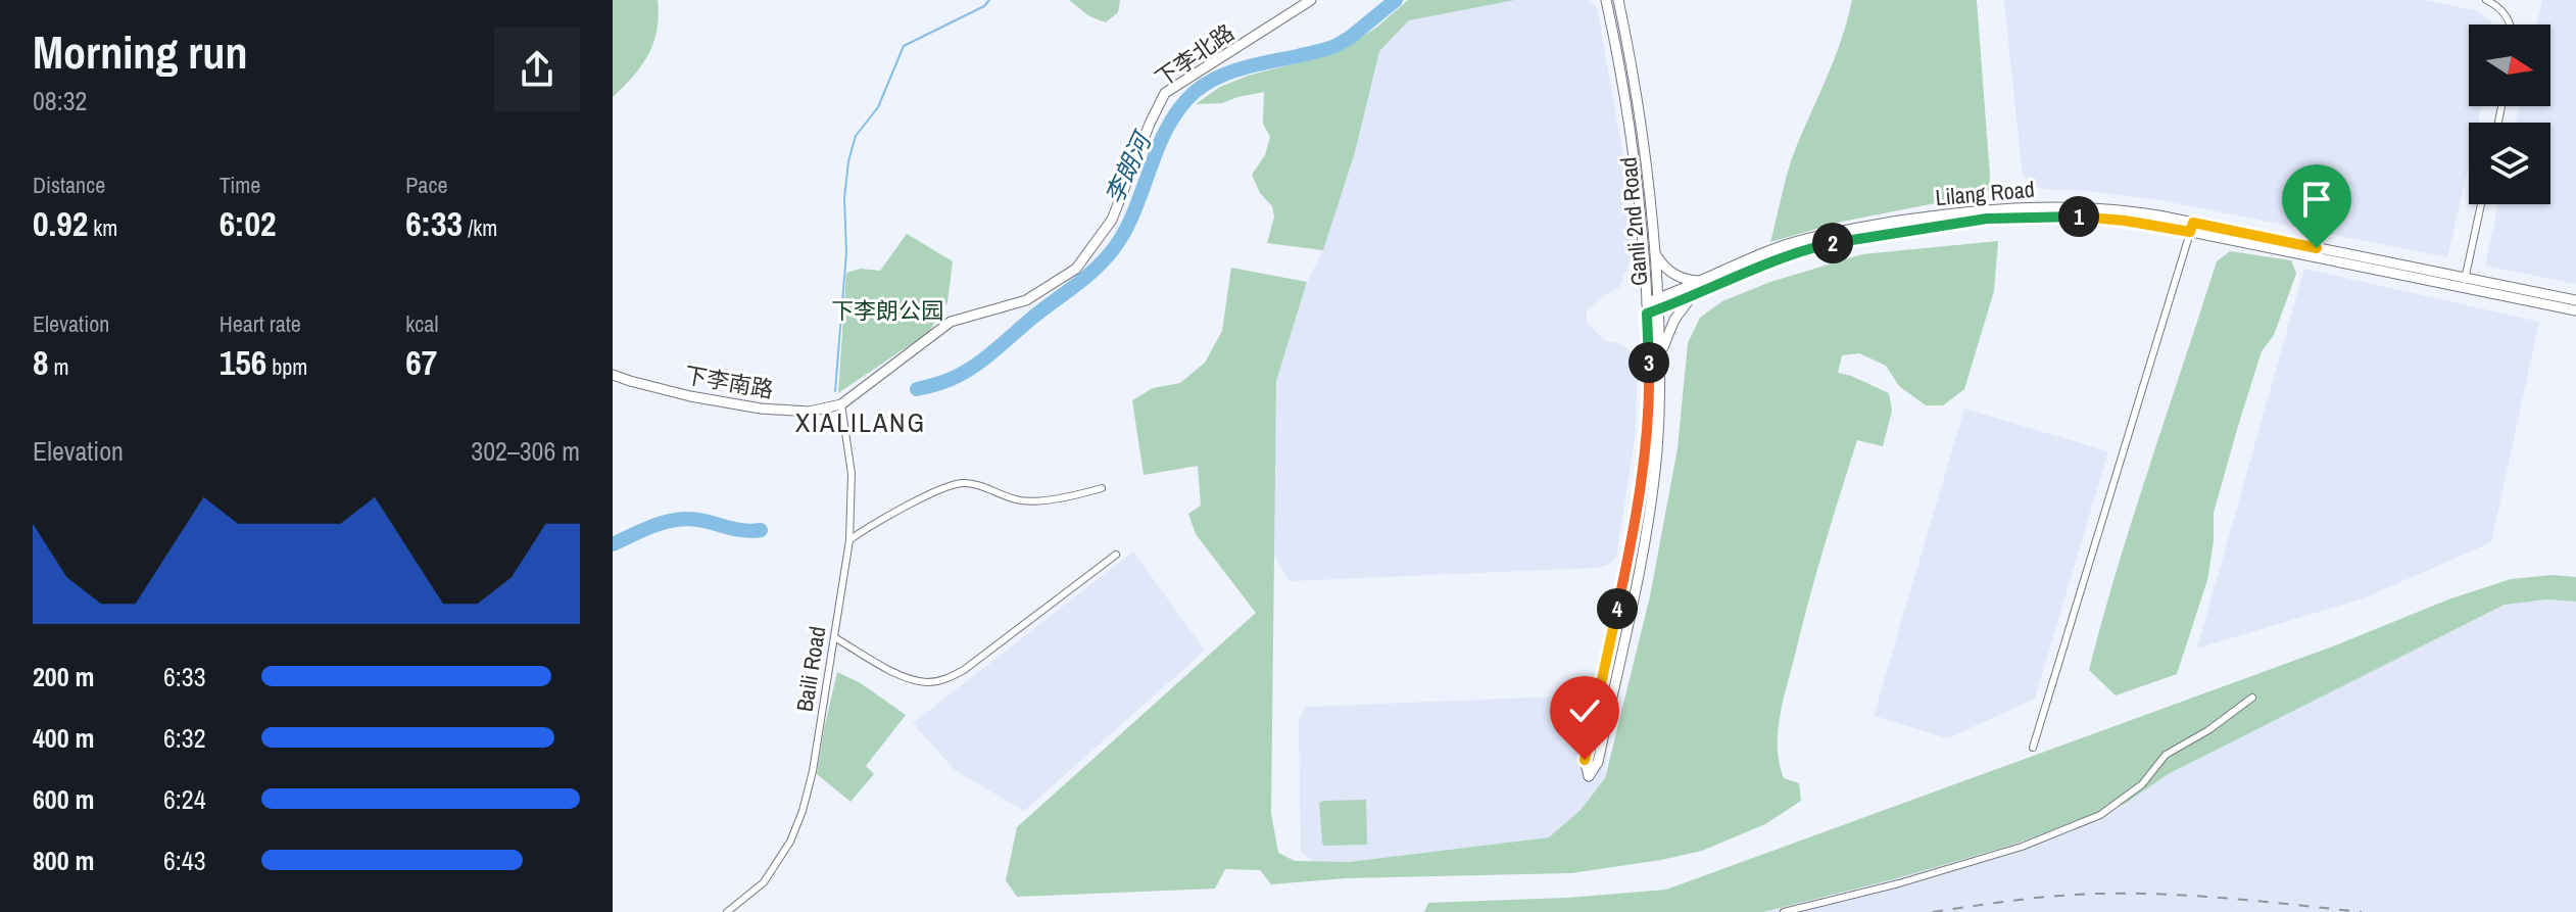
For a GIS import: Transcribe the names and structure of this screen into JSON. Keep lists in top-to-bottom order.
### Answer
{
  "streets": {
    "street": [
      "下李北路",
      "Lilang Road",
      "Ganli 2nd Road",
      "下李南路",
      "Baili Road"
    ]
  },
  "crossings": [
    ["下李北路", "下李南路"],
    ["下李北路", "Baili Road"],
    ["Lilang Road", "Ganli 2nd Road"],
    ["下李南路", "Baili Road"]
  ],
  "districts": ["XIALILANG"],
  "water": ["李朗河"],
  "parks": ["下李朗公园"],
  "north": "right",
  "page": {
    "heading": ["Morning run", "08:32"],
    "stats": [
      ["Distance", "0.92 km"],
      ["Time", "6:02"],
      ["Pace", "6:33 /km"],
      ["Elevation", "8 m"],
      ["Heart rate", "156 bpm"],
      ["kcal", "67"]
    ],
    "pins": [
      "1",
      "2",
      "3",
      "4"
    ],
    "chart": ["Elevation", "302–306 m"],
    "list": [
      {
        "name": "200 m",
        "note": "6:33"
      },
      {
        "name": "400 m",
        "note": "6:32"
      },
      {
        "name": "600 m",
        "note": "6:24"
      },
      {
        "name": "800 m",
        "note": "6:43"
      }
    ]
  }
}
